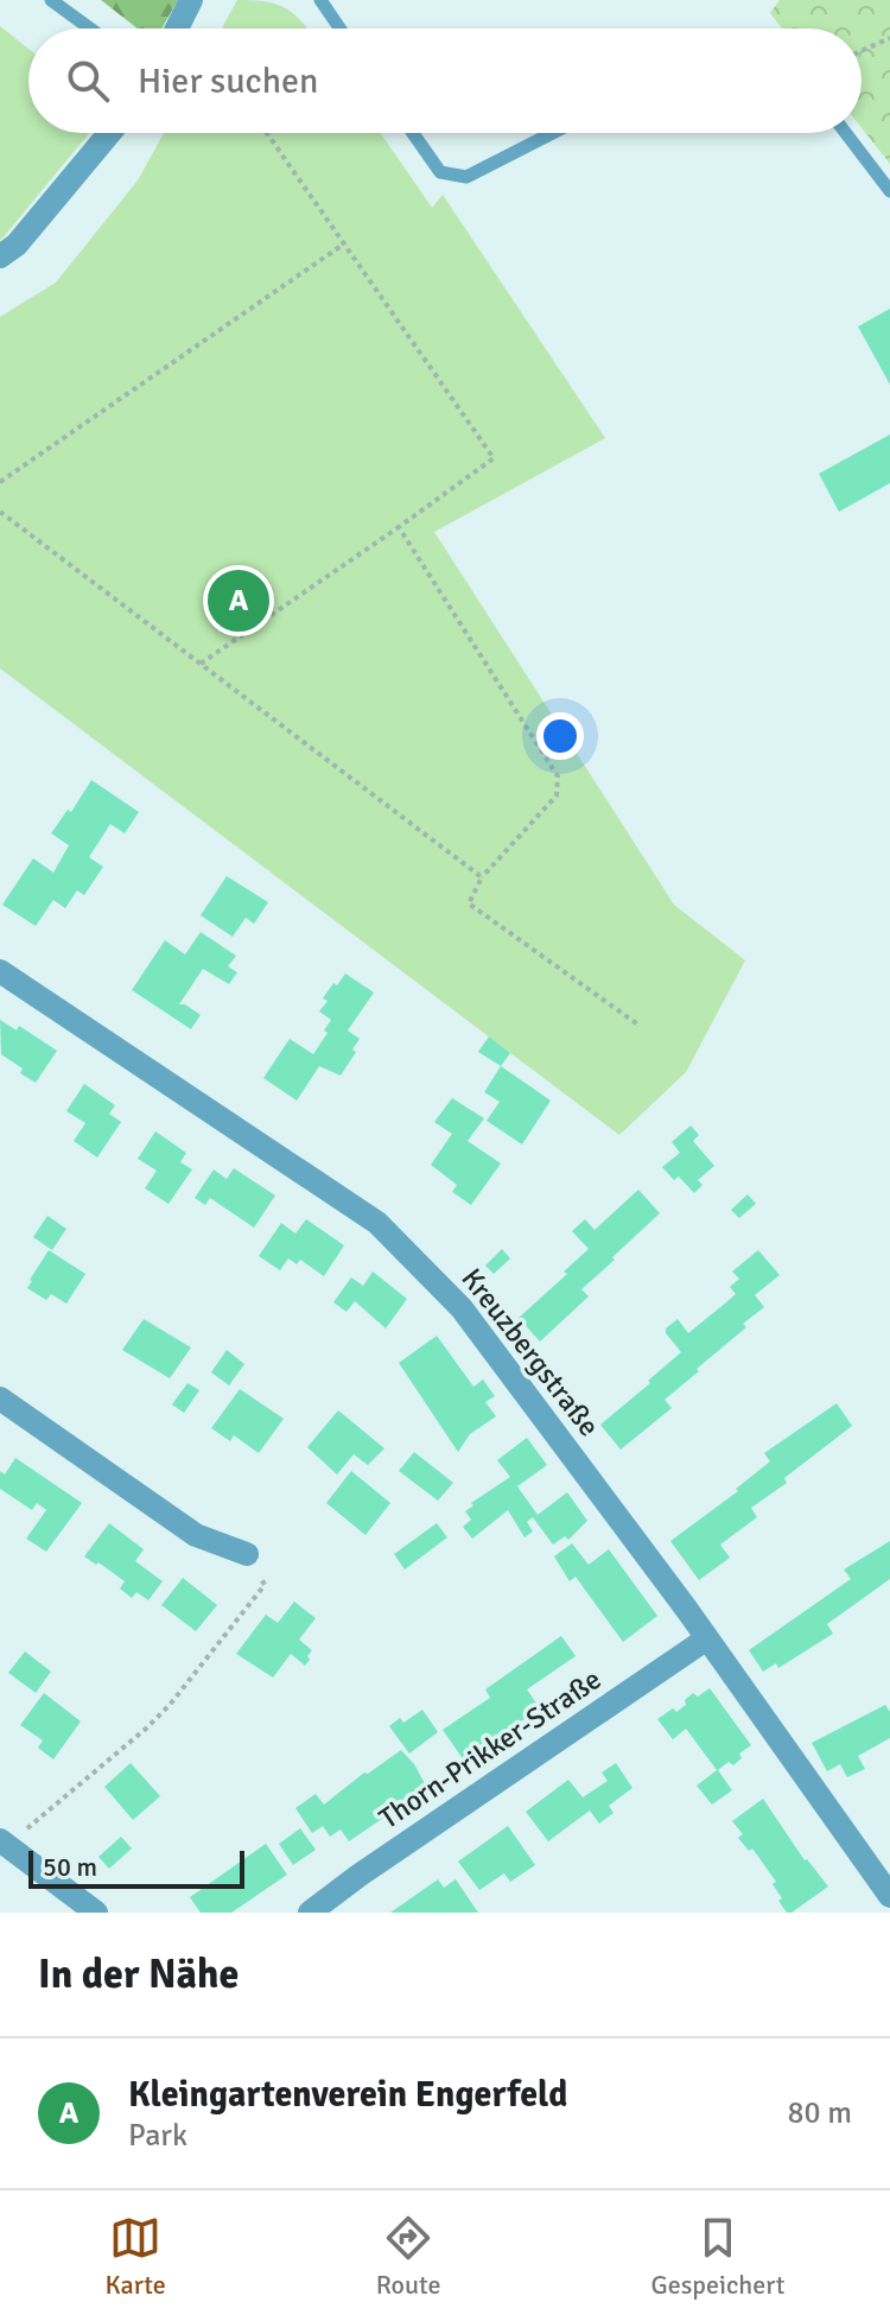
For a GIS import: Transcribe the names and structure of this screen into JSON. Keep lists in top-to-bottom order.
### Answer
{
  "streets": {
    "street": ["Kreuzbergstraße", "Thorn-Prikker-Straße"]
  },
  "crossings": [
    ["Kreuzbergstraße", "Thorn-Prikker-Straße"]
  ],
  "scale_bar": "50 m",
  "page": {
    "search": "Hier suchen",
    "pins": "A",
    "scale": "50 m",
    "heading": "In der Nähe",
    "list": [
      {
        "mark": "A",
        "name": "Kleingartenverein Engerfeld",
        "note": "Park",
        "value": "80 m"
      }
    ],
    "nav": ["Karte", "Route", "Gespeichert"]
  }
}
